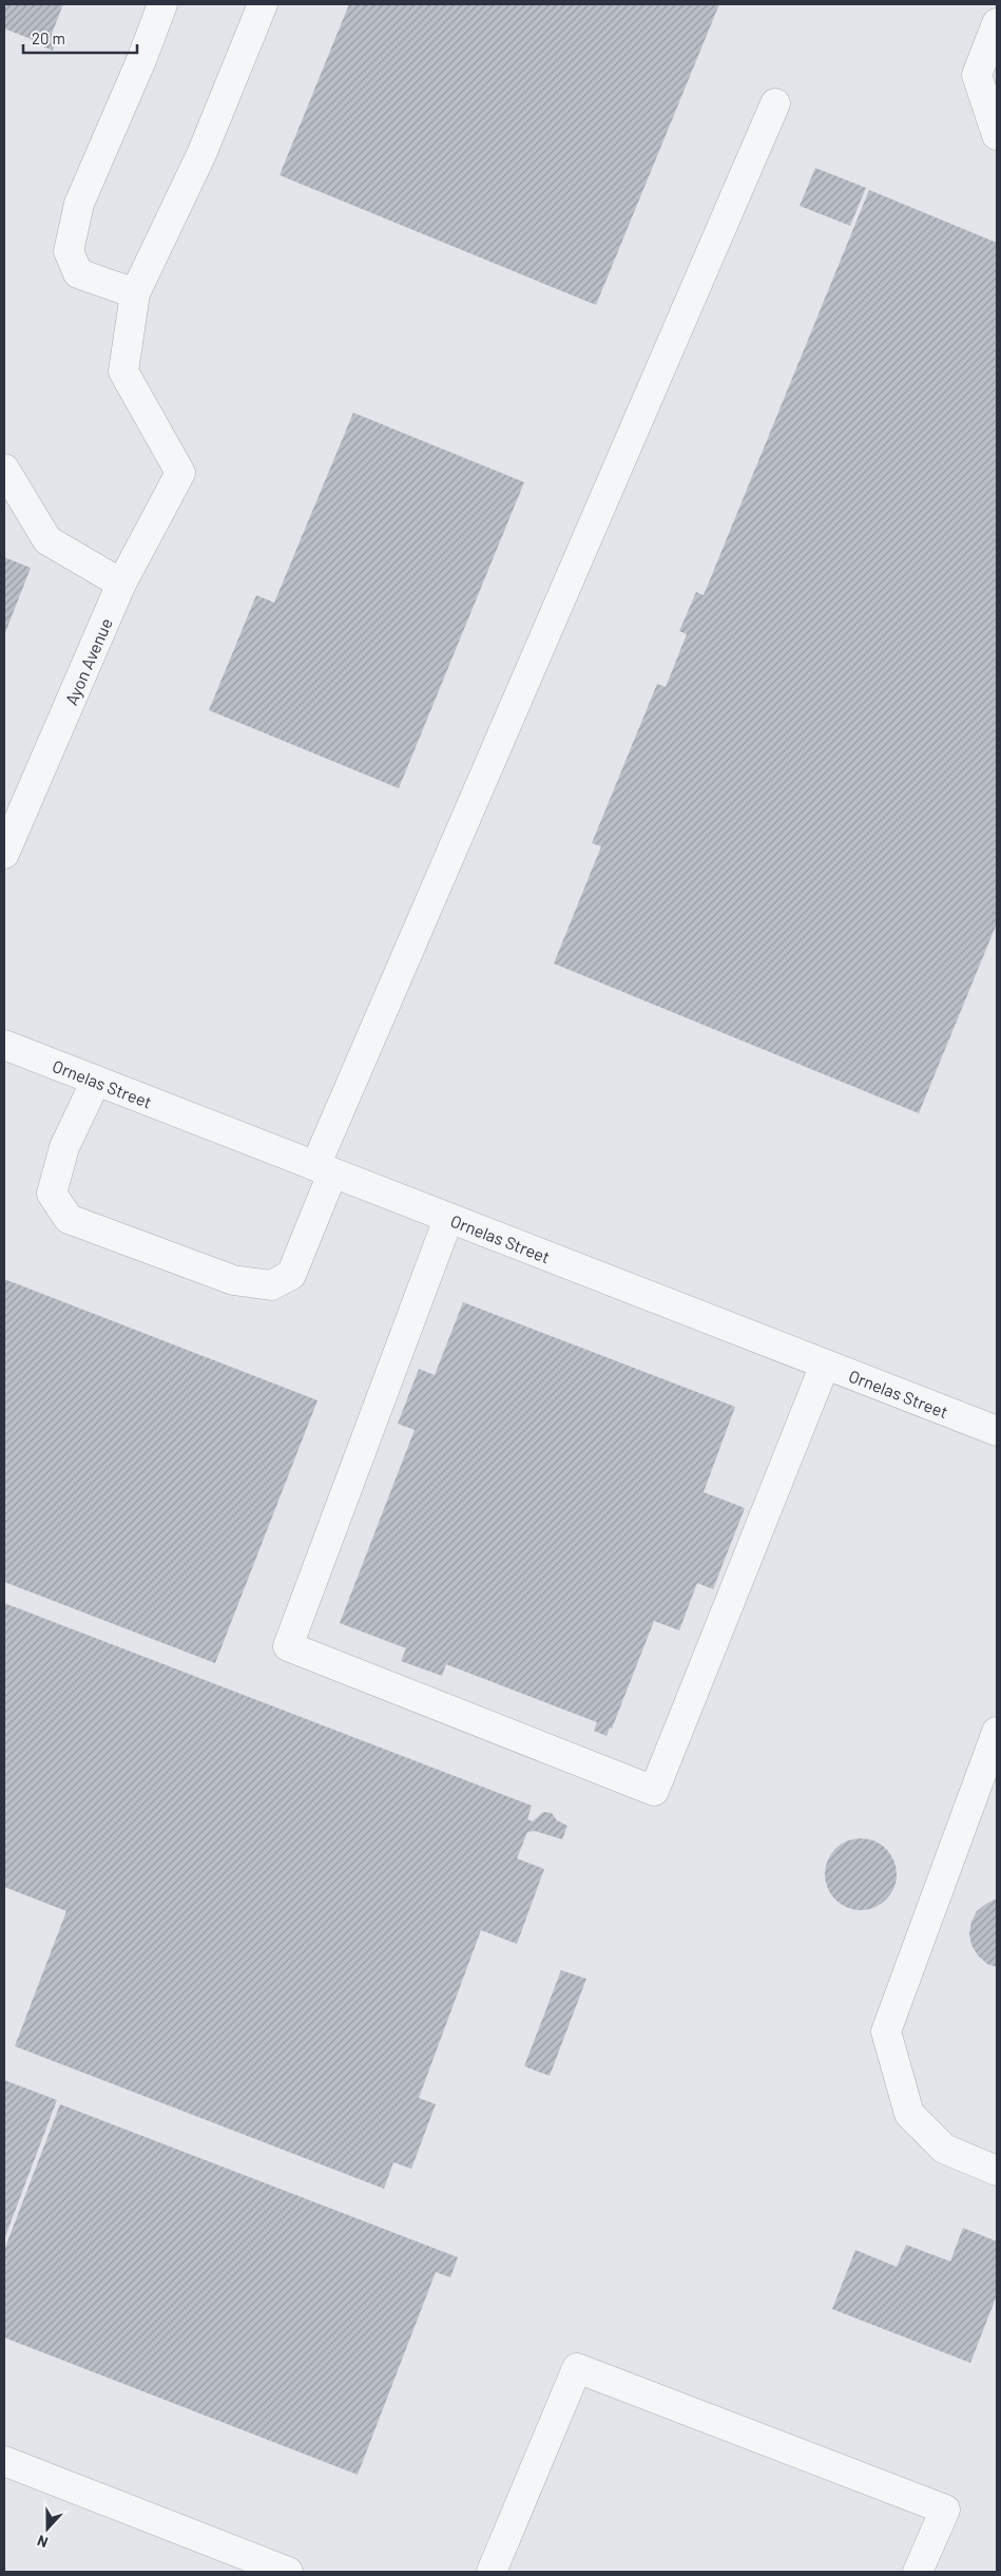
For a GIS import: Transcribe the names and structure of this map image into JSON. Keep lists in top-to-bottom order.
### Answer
{
  "streets": {
    "street": ["Ayon Avenue", "Ornelas Street"]
  },
  "scale_bar": "20 m",
  "north": "bottom"
}
